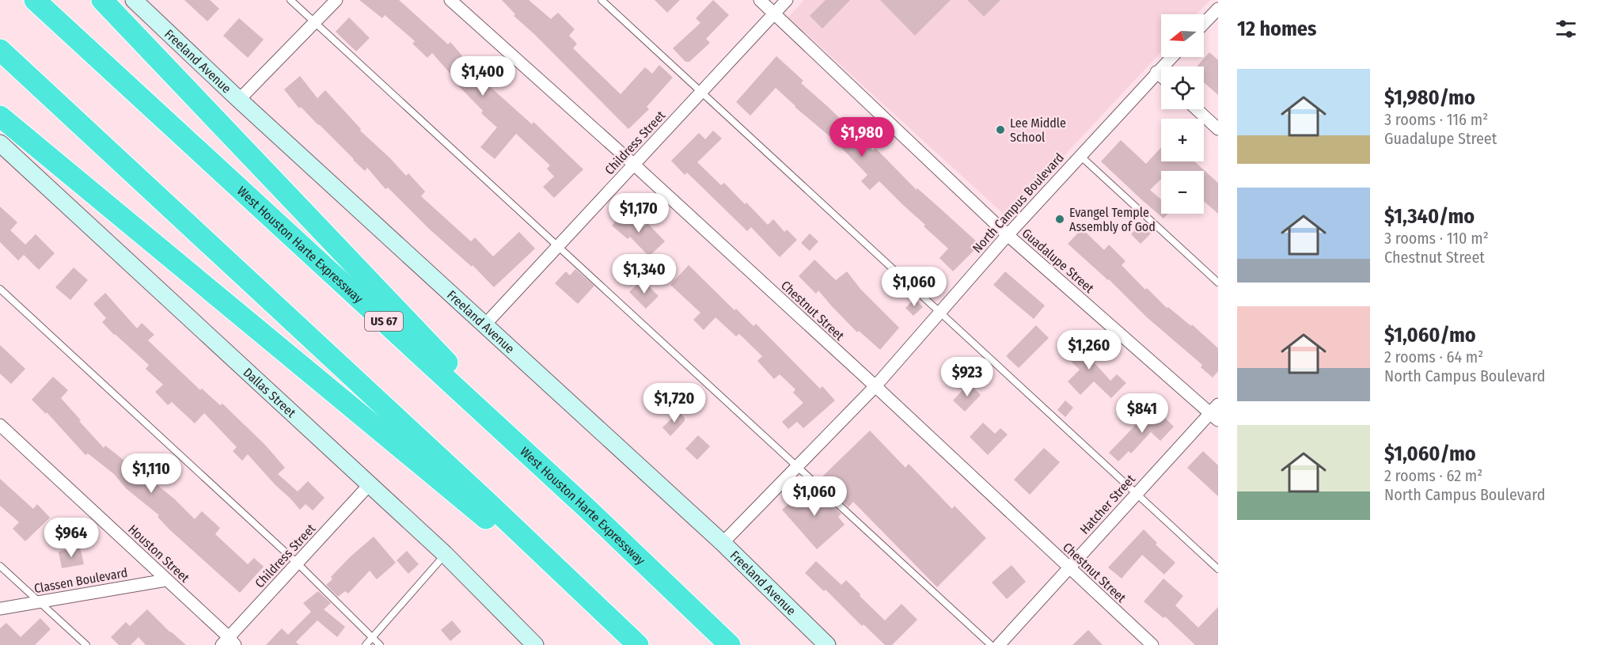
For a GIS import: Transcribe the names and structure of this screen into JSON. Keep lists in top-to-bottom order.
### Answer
{
  "streets": {
    "highway": ["West Houston Harte Expressway", "US 67"],
    "main road": ["Freeland Avenue", "Dallas Street"],
    "street": [
      "Childress Street",
      "North Campus Boulevard",
      "Guadalupe Street",
      "Chestnut Street",
      "Hatcher Street",
      "Houston Street",
      "Classen Boulevard"
    ]
  },
  "crossings": [
    ["Freeland Avenue", "Childress Street"],
    ["Freeland Avenue", "North Campus Boulevard"],
    ["Childress Street", "Guadalupe Street"],
    ["Childress Street", "Chestnut Street"],
    ["Childress Street", "Dallas Street"],
    ["Childress Street", "Houston Street"],
    ["North Campus Boulevard", "Guadalupe Street"],
    ["North Campus Boulevard", "Chestnut Street"],
    ["Guadalupe Street", "Hatcher Street"],
    ["Chestnut Street", "Hatcher Street"],
    ["Houston Street", "Classen Boulevard"]
  ],
  "places": ["Lee Middle School", "Evangel Temple Assembly of God"],
  "north": "left",
  "page": {
    "heading": "12 homes",
    "map_buttons": ["+", "−"],
    "price": [
      "$1,400",
      "$1,980",
      "$1,170",
      "$1,340",
      "$1,060",
      "$1,260",
      "$923",
      "$1,720",
      "$841",
      "$1,110",
      "$1,060",
      "$964"
    ],
    "list": [
      {
        "name": "$1,980/mo",
        "note": "3 rooms · 116 m² · Guadalupe Street"
      },
      {
        "name": "$1,340/mo",
        "note": "3 rooms · 110 m² · Chestnut Street"
      },
      {
        "name": "$1,060/mo",
        "note": "2 rooms · 64 m² · North Campus Boulevard"
      },
      {
        "name": "$1,060/mo",
        "note": "2 rooms · 62 m² · North Campus Boulevard"
      }
    ]
  }
}
